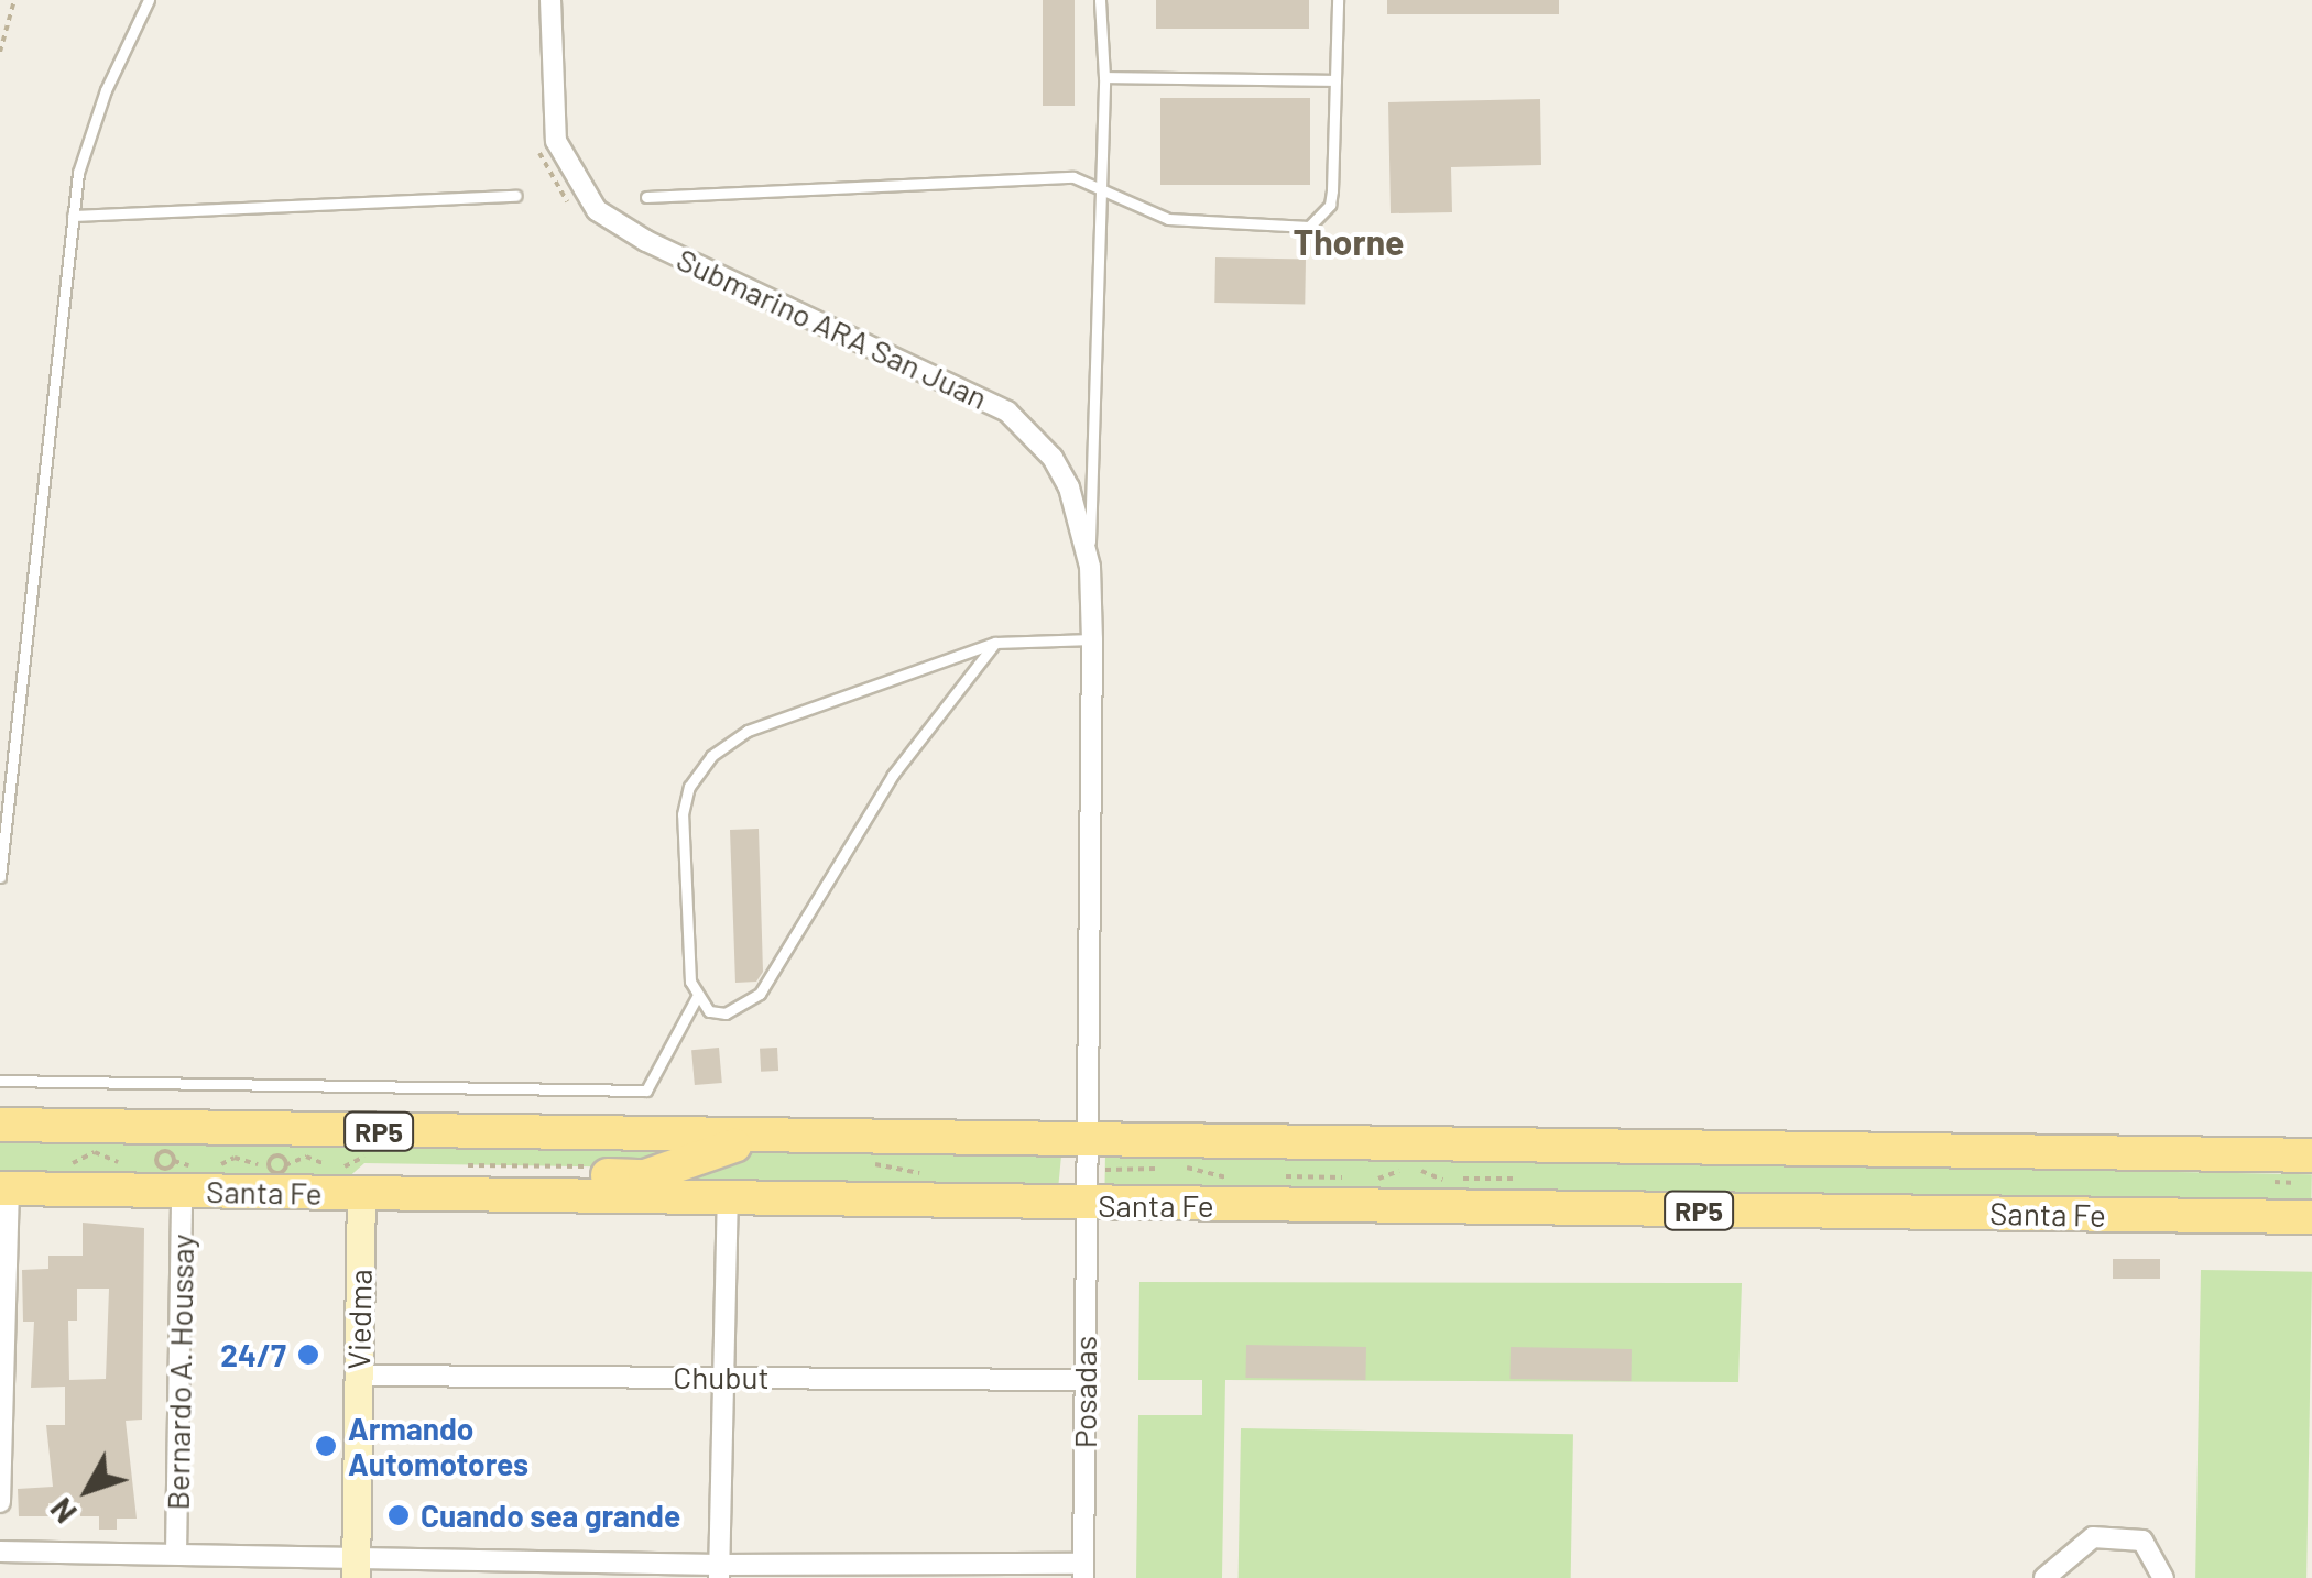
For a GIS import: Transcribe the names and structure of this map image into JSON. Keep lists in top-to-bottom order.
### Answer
{
  "streets": {
    "main road": ["RP5", "Santa Fe"],
    "street": [
      "Submarino ARA San Juan",
      "Viedma",
      "Bernardo A. Houssay",
      "Chubut",
      "Posadas"
    ]
  },
  "crossings": [
    ["Submarino ARA San Juan", "Santa Fe"],
    ["Submarino ARA San Juan", "Posadas"],
    ["Santa Fe", "Viedma"],
    ["Santa Fe", "Bernardo A. Houssay"],
    ["Santa Fe", "Posadas"],
    ["Viedma", "Chubut"],
    ["Chubut", "Posadas"]
  ],
  "districts": ["Thorne"],
  "places": ["24/7", "Armando Automotores", "Cuando sea grande"],
  "north": "bottom left"
}
